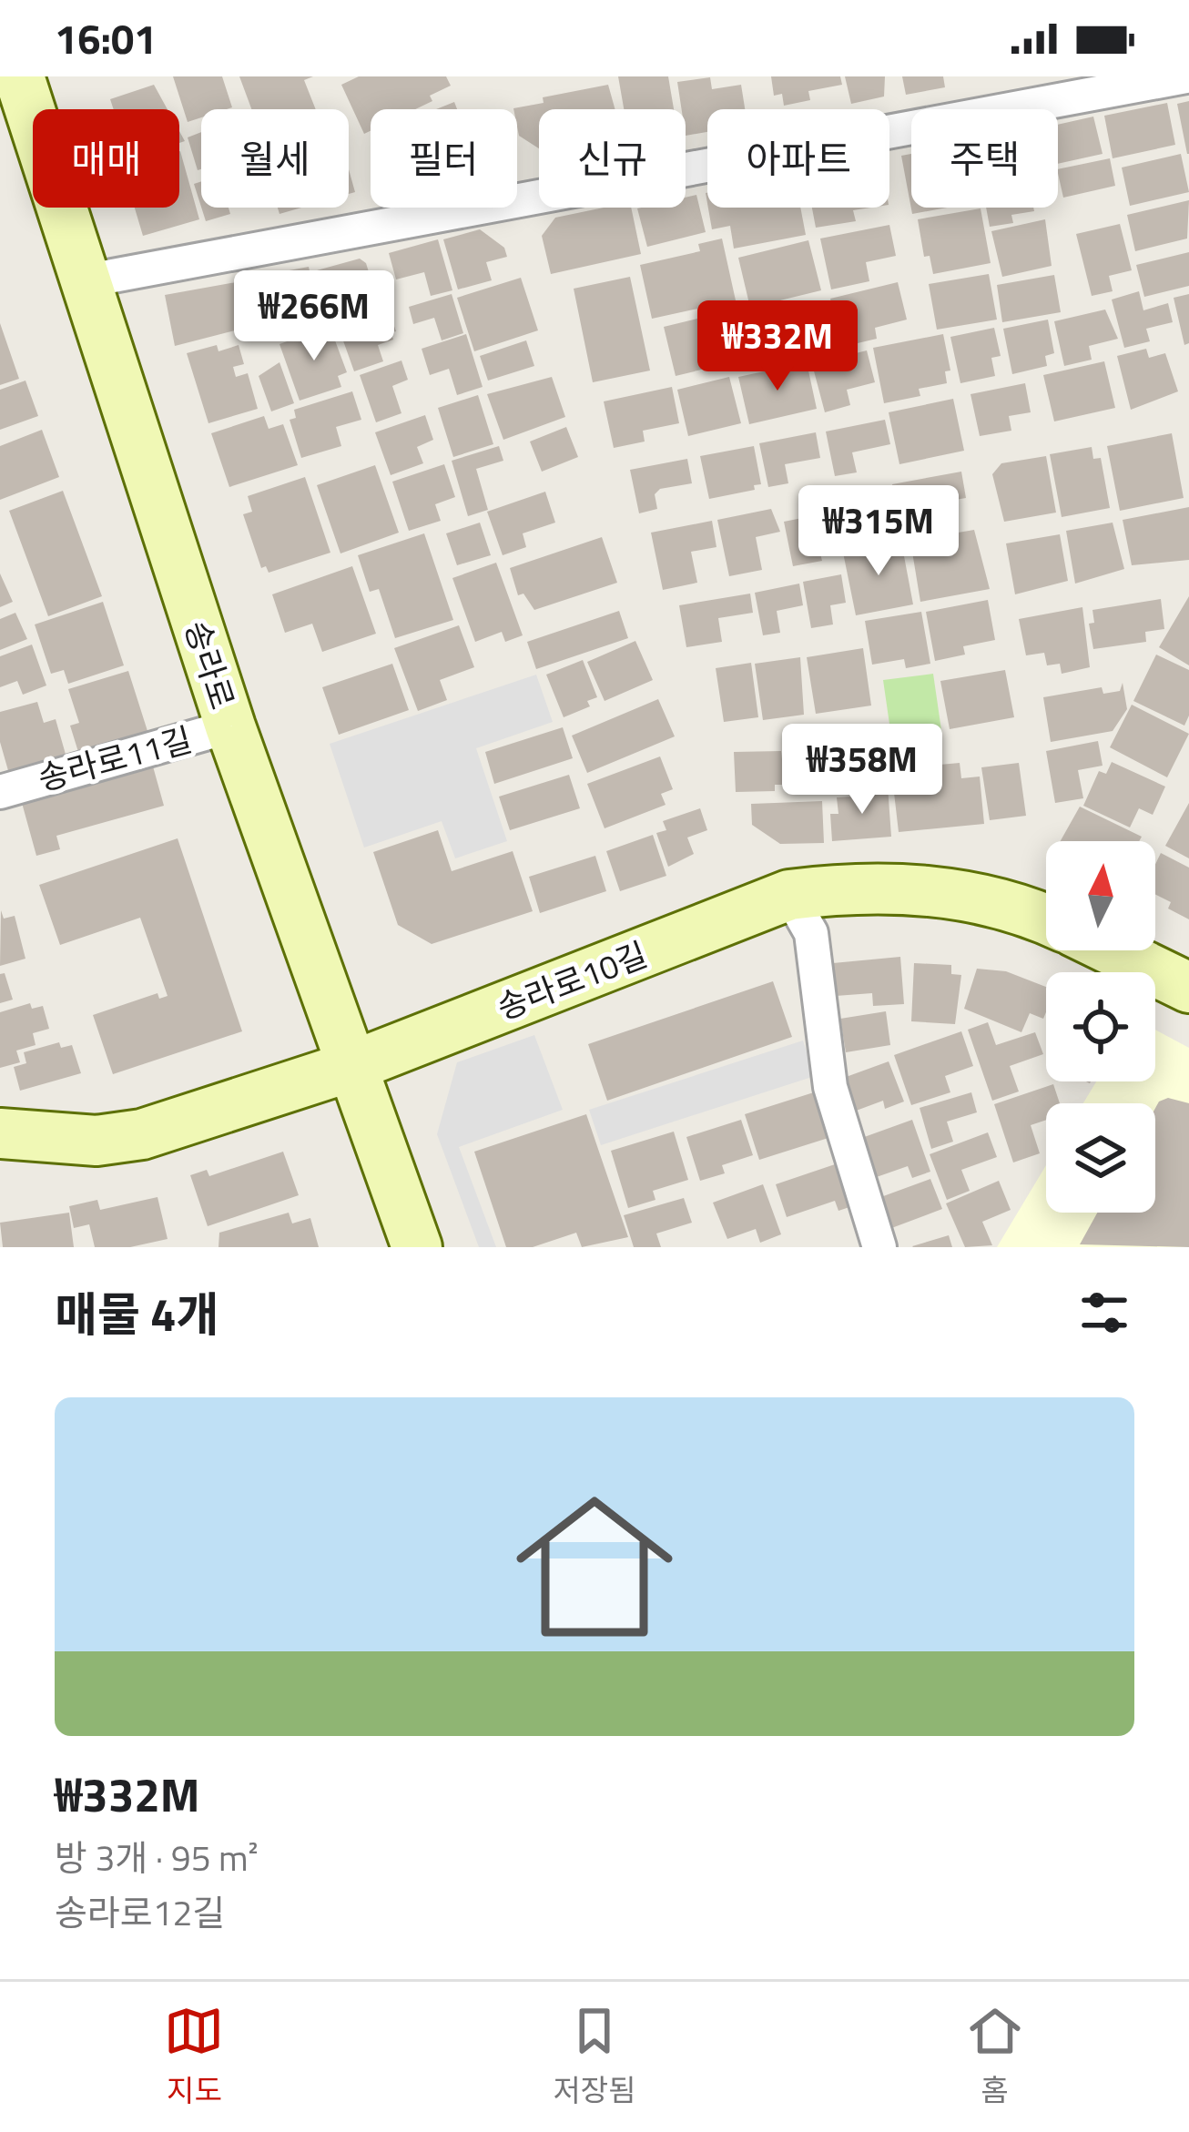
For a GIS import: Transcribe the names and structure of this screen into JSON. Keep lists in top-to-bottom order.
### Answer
{
  "streets": {
    "street": ["송라로", "송라로11길", "송라로10길"]
  },
  "crossings": [
    ["송라로", "송라로11길"],
    ["송라로", "송라로10길"]
  ],
  "north": "top",
  "page": {
    "status": "16:01",
    "chip": [
      "매매",
      "월세",
      "필터",
      "신규",
      "아파트",
      "주택"
    ],
    "price": [
      "₩266M",
      "₩332M",
      "₩315M",
      "₩358M"
    ],
    "heading": "매물 4개",
    "list": [
      {
        "name": "₩332M",
        "note": "방 3개 · 95 m² · 송라로12길"
      }
    ],
    "tabs": ["지도", "저장됨", "홈"]
  }
}
